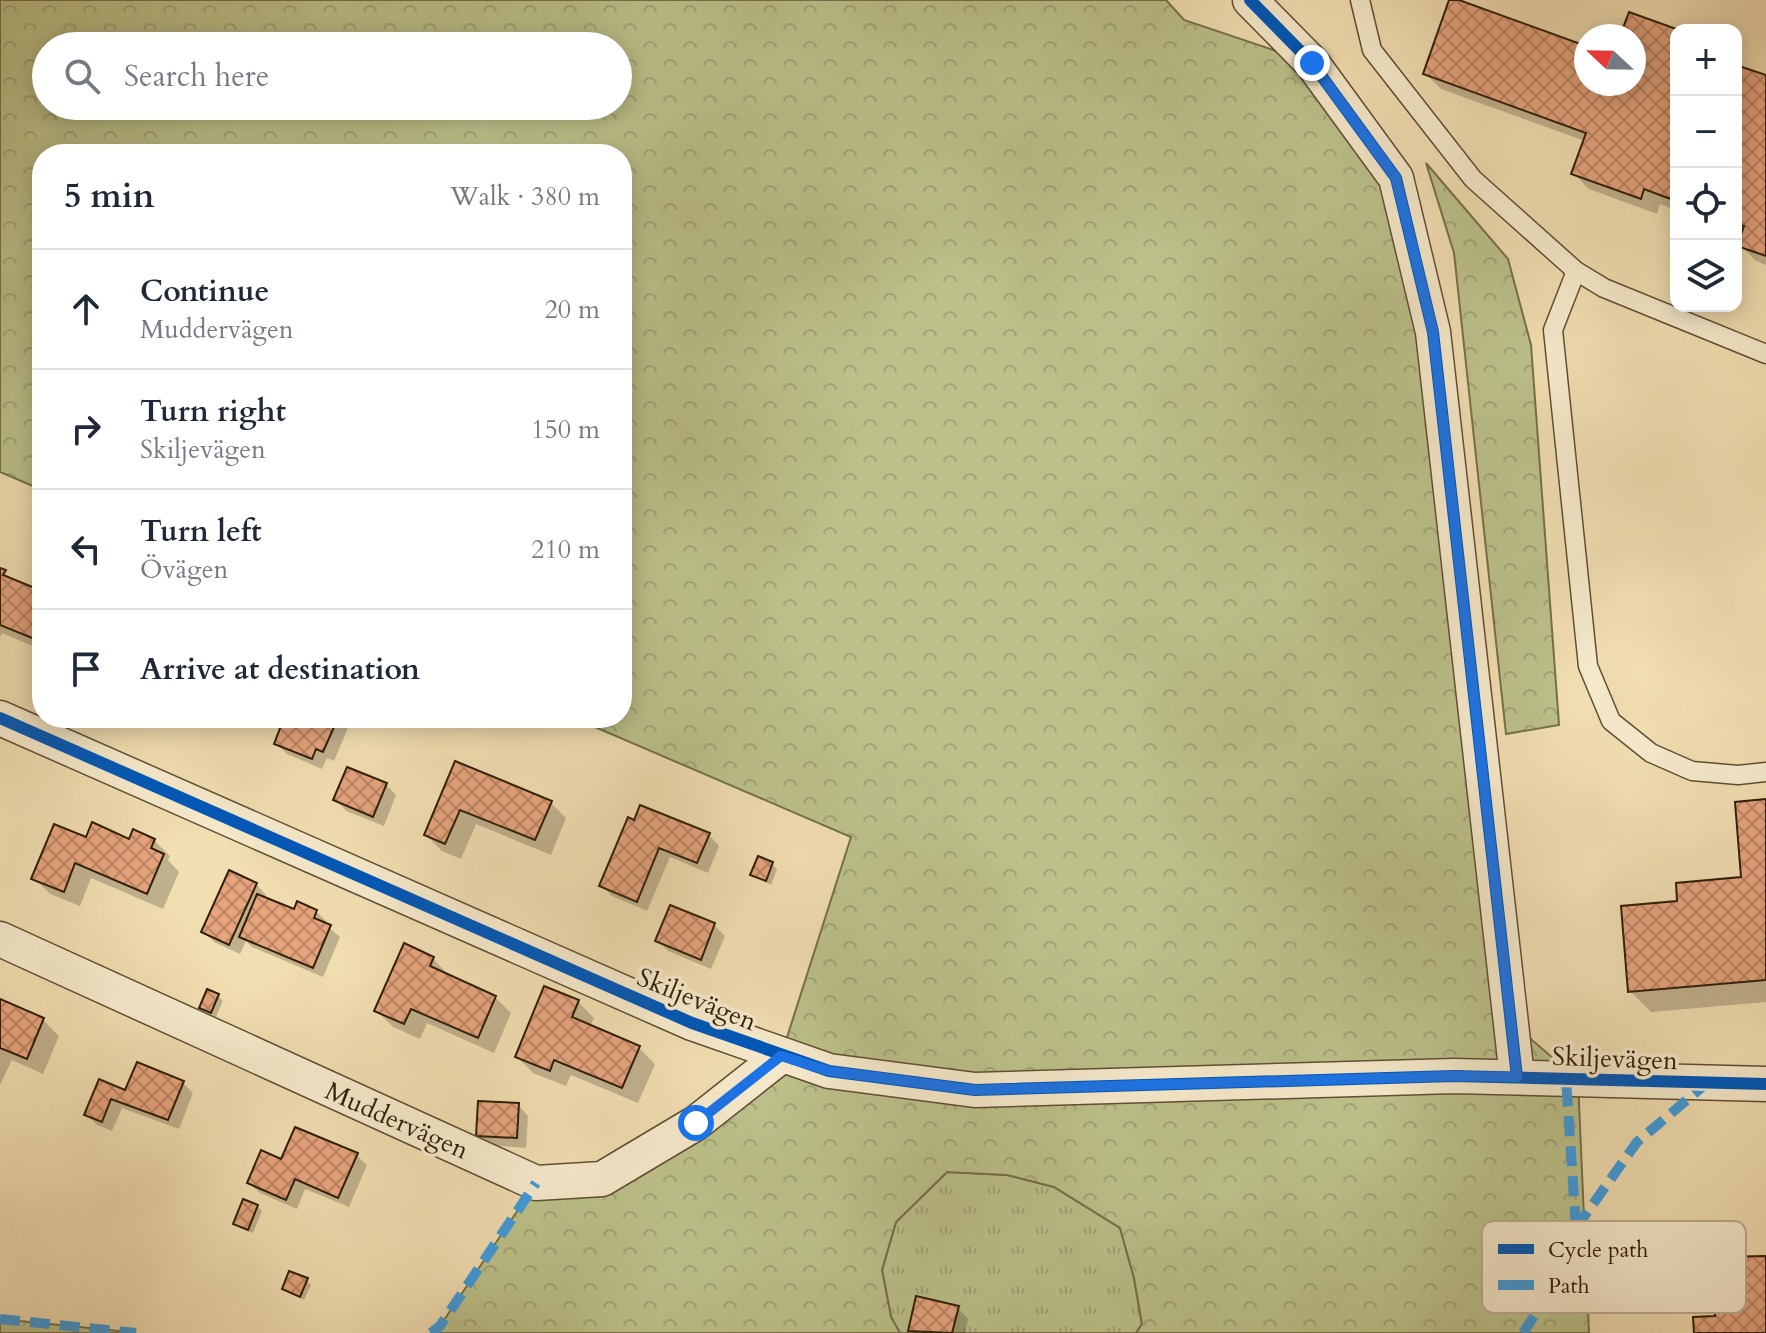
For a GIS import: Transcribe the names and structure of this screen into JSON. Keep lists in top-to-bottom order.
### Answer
{
  "streets": {
    "street": ["Skiljevägen", "Muddervägen"]
  },
  "crossings": [
    ["Skiljevägen", "Muddervägen"]
  ],
  "legend": ["Cycle path", "Path"],
  "north": "left",
  "page": {
    "map_buttons": ["+", "−"],
    "search": "Search here",
    "heading": ["5 min", "Walk · 380 m"],
    "list": [
      ["Continue", "Muddervägen", "20 m"],
      ["Turn right", "Skiljevägen", "150 m"],
      ["Turn left", "Övägen", "210 m"],
      "Arrive at destination"
    ]
  }
}
